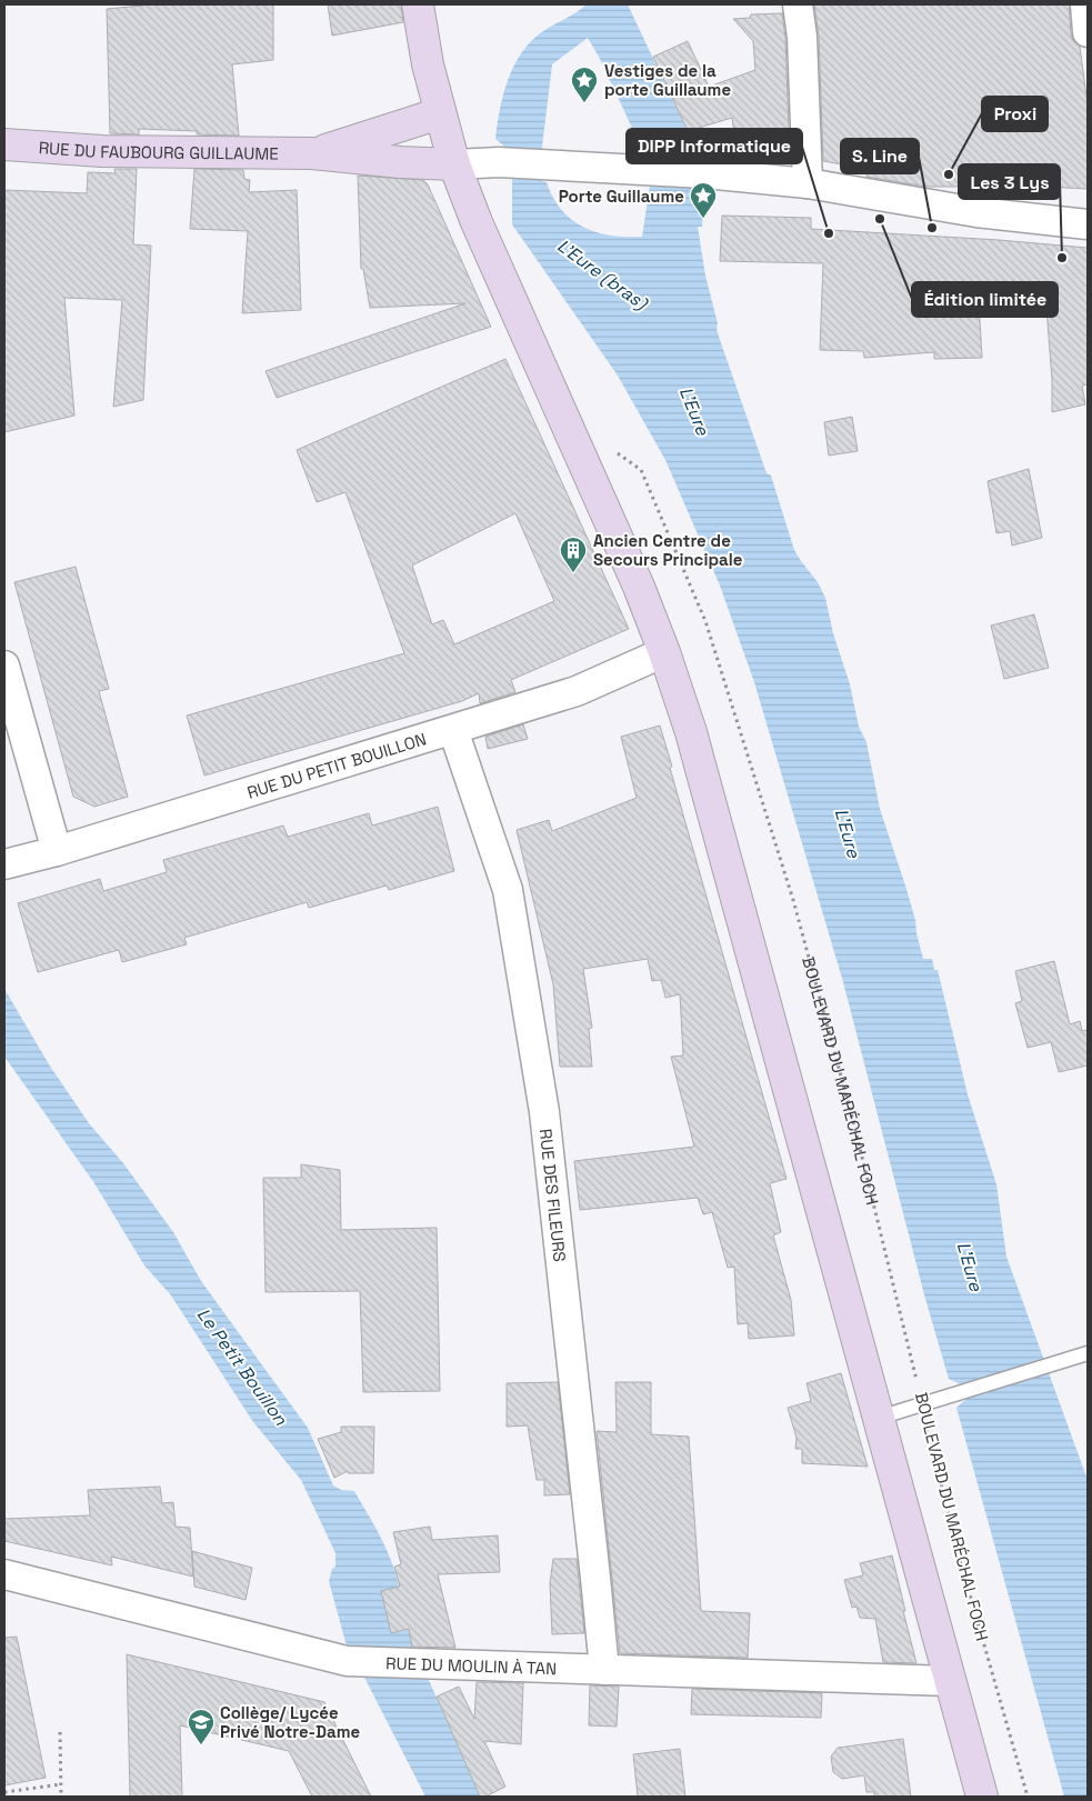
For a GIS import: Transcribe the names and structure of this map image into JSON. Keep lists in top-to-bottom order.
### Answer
{
  "streets": {
    "main road": ["RUE DU FAUBOURG GUILLAUME"],
    "street": ["RUE DU PETIT BOUILLON", "RUE DES FILEURS", "RUE DU MOULIN À TAN"],
    "path": ["BOULEVARD DU MARÉCHAL FOCH"]
  },
  "crossings": [
    ["RUE DU PETIT BOUILLON", "RUE DES FILEURS"],
    ["RUE DES FILEURS", "RUE DU MOULIN À TAN"]
  ],
  "water": ["L'Eure (bras)", "L'Eure", "Le Petit Bouillon"],
  "places": {
    "place": ["Vestiges de la porte Guillaume", "Porte Guillaume"],
    "other": [
      "Proxi",
      "Édition limitée",
      "S. Line",
      "DIPP Informatique",
      "Les 3 Lys"
    ],
    "building": ["Ancien Centre de Secours Principale"],
    "school or university": ["Collège/ Lycée Privé Notre-Dame"]
  }
}
